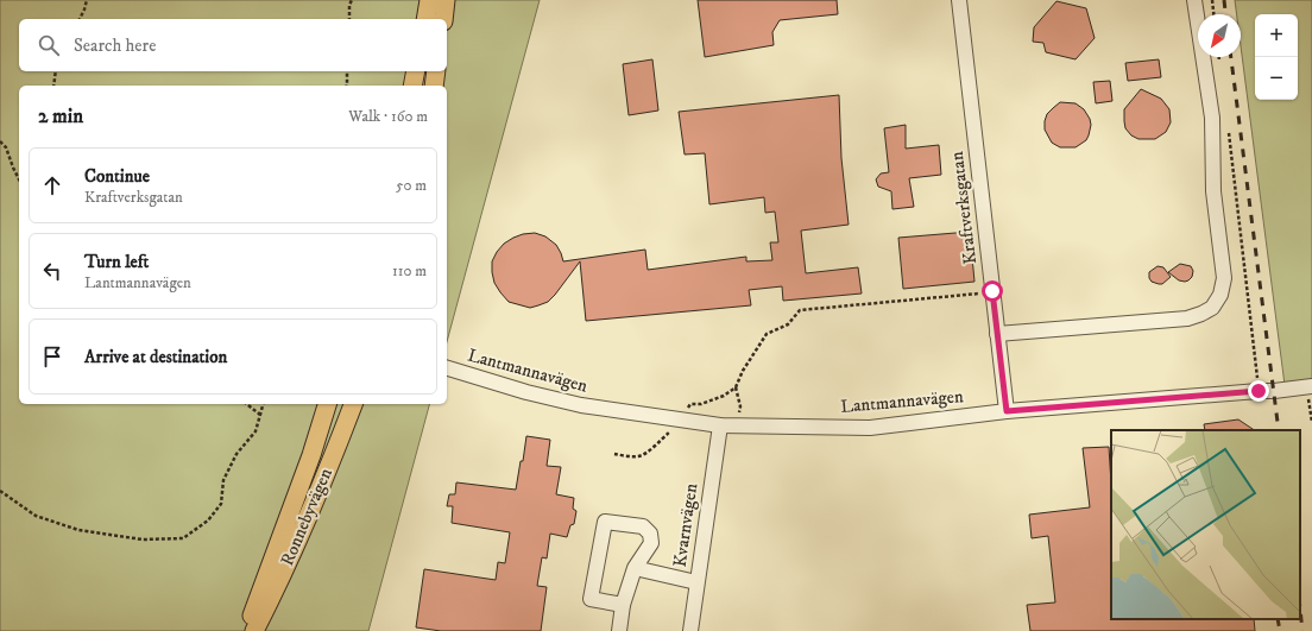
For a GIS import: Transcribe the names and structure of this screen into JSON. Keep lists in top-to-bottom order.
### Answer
{
  "streets": {
    "main road": ["Ronnebyvägen"],
    "street": ["Kraftverksgatan", "Lantmannavägen", "Kvarnvägen"]
  },
  "crossings": [
    ["Kraftverksgatan", "Lantmannavägen"],
    ["Lantmannavägen", "Kvarnvägen"]
  ],
  "north": "bottom left",
  "page": {
    "map_buttons": ["+", "−"],
    "search": "Search here",
    "heading": ["2 min", "Walk · 160 m"],
    "list": [
      ["Continue", "Kraftverksgatan", "50 m"],
      ["Turn left", "Lantmannavägen", "110 m"],
      "Arrive at destination"
    ]
  }
}
